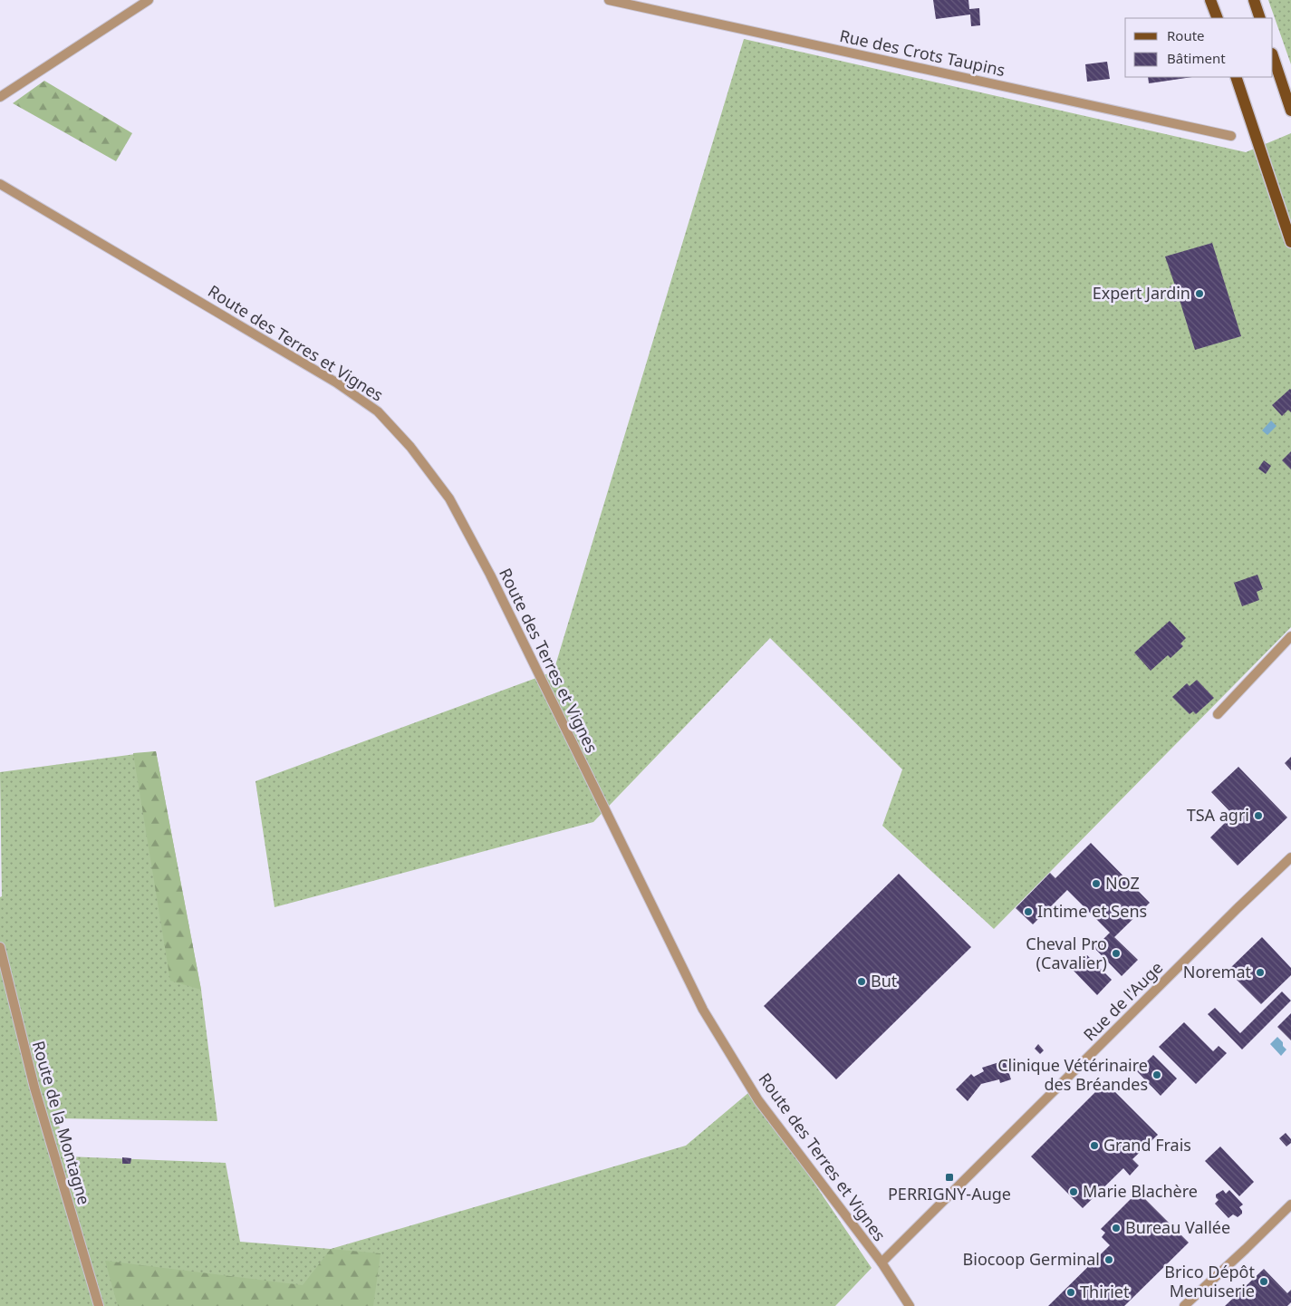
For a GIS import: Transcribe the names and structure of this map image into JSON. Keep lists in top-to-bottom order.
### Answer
{
  "streets": {
    "street": [
      "Rue des Crots Taupins",
      "Route des Terres et Vignes",
      "Rue de l'Auge",
      "Route de la Montagne"
    ]
  },
  "crossings": [
    ["Route des Terres et Vignes", "Rue de l'Auge"]
  ],
  "places": {
    "other": [
      "Expert Jardin",
      "TSA agri",
      "NOZ",
      "Intime et Sens",
      "Cheval Pro (Cavalier)",
      "Noremat",
      "But",
      "Clinique Vétérinaire des Bréandes",
      "Grand Frais",
      "Marie Blachère",
      "Bureau Vallée",
      "Biocoop Germinal",
      "Brico Dépôt Menuiserie",
      "Thiriet"
    ],
    "transit": ["PERRIGNY-Auge"]
  },
  "legend": ["Route", "Bâtiment"]
}
